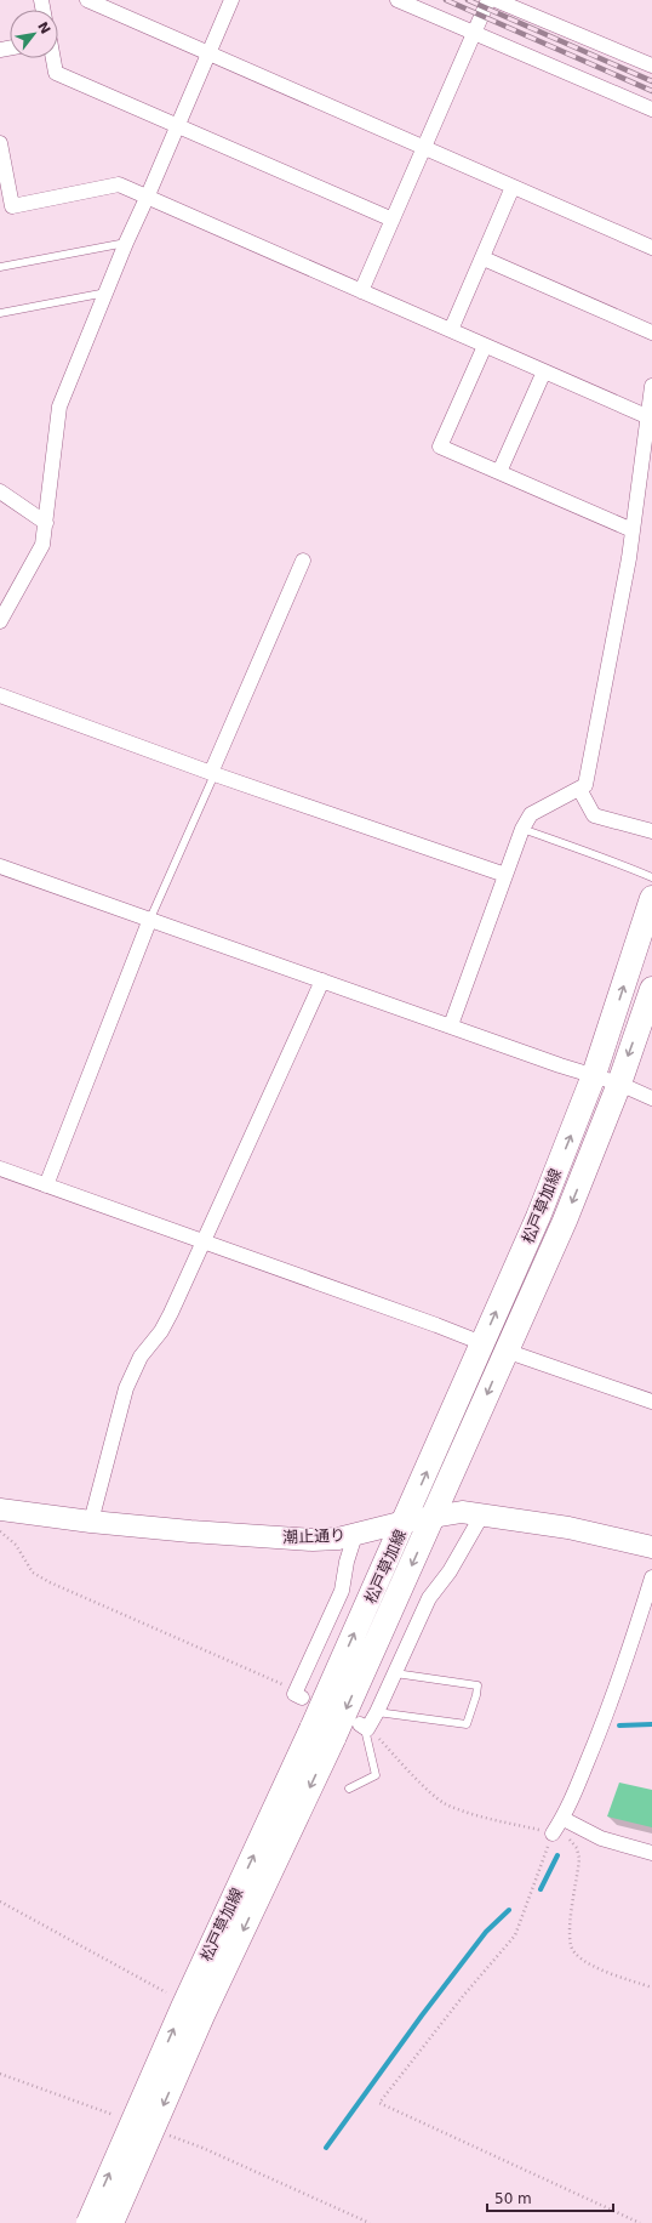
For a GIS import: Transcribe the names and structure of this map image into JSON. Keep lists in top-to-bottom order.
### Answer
{
  "streets": {
    "main road": ["松戸草加線"],
    "street": ["潮止通り"]
  },
  "crossings": [
    ["松戸草加線", "潮止通り"]
  ],
  "scale_bar": "50 m",
  "north": "top right"
}
